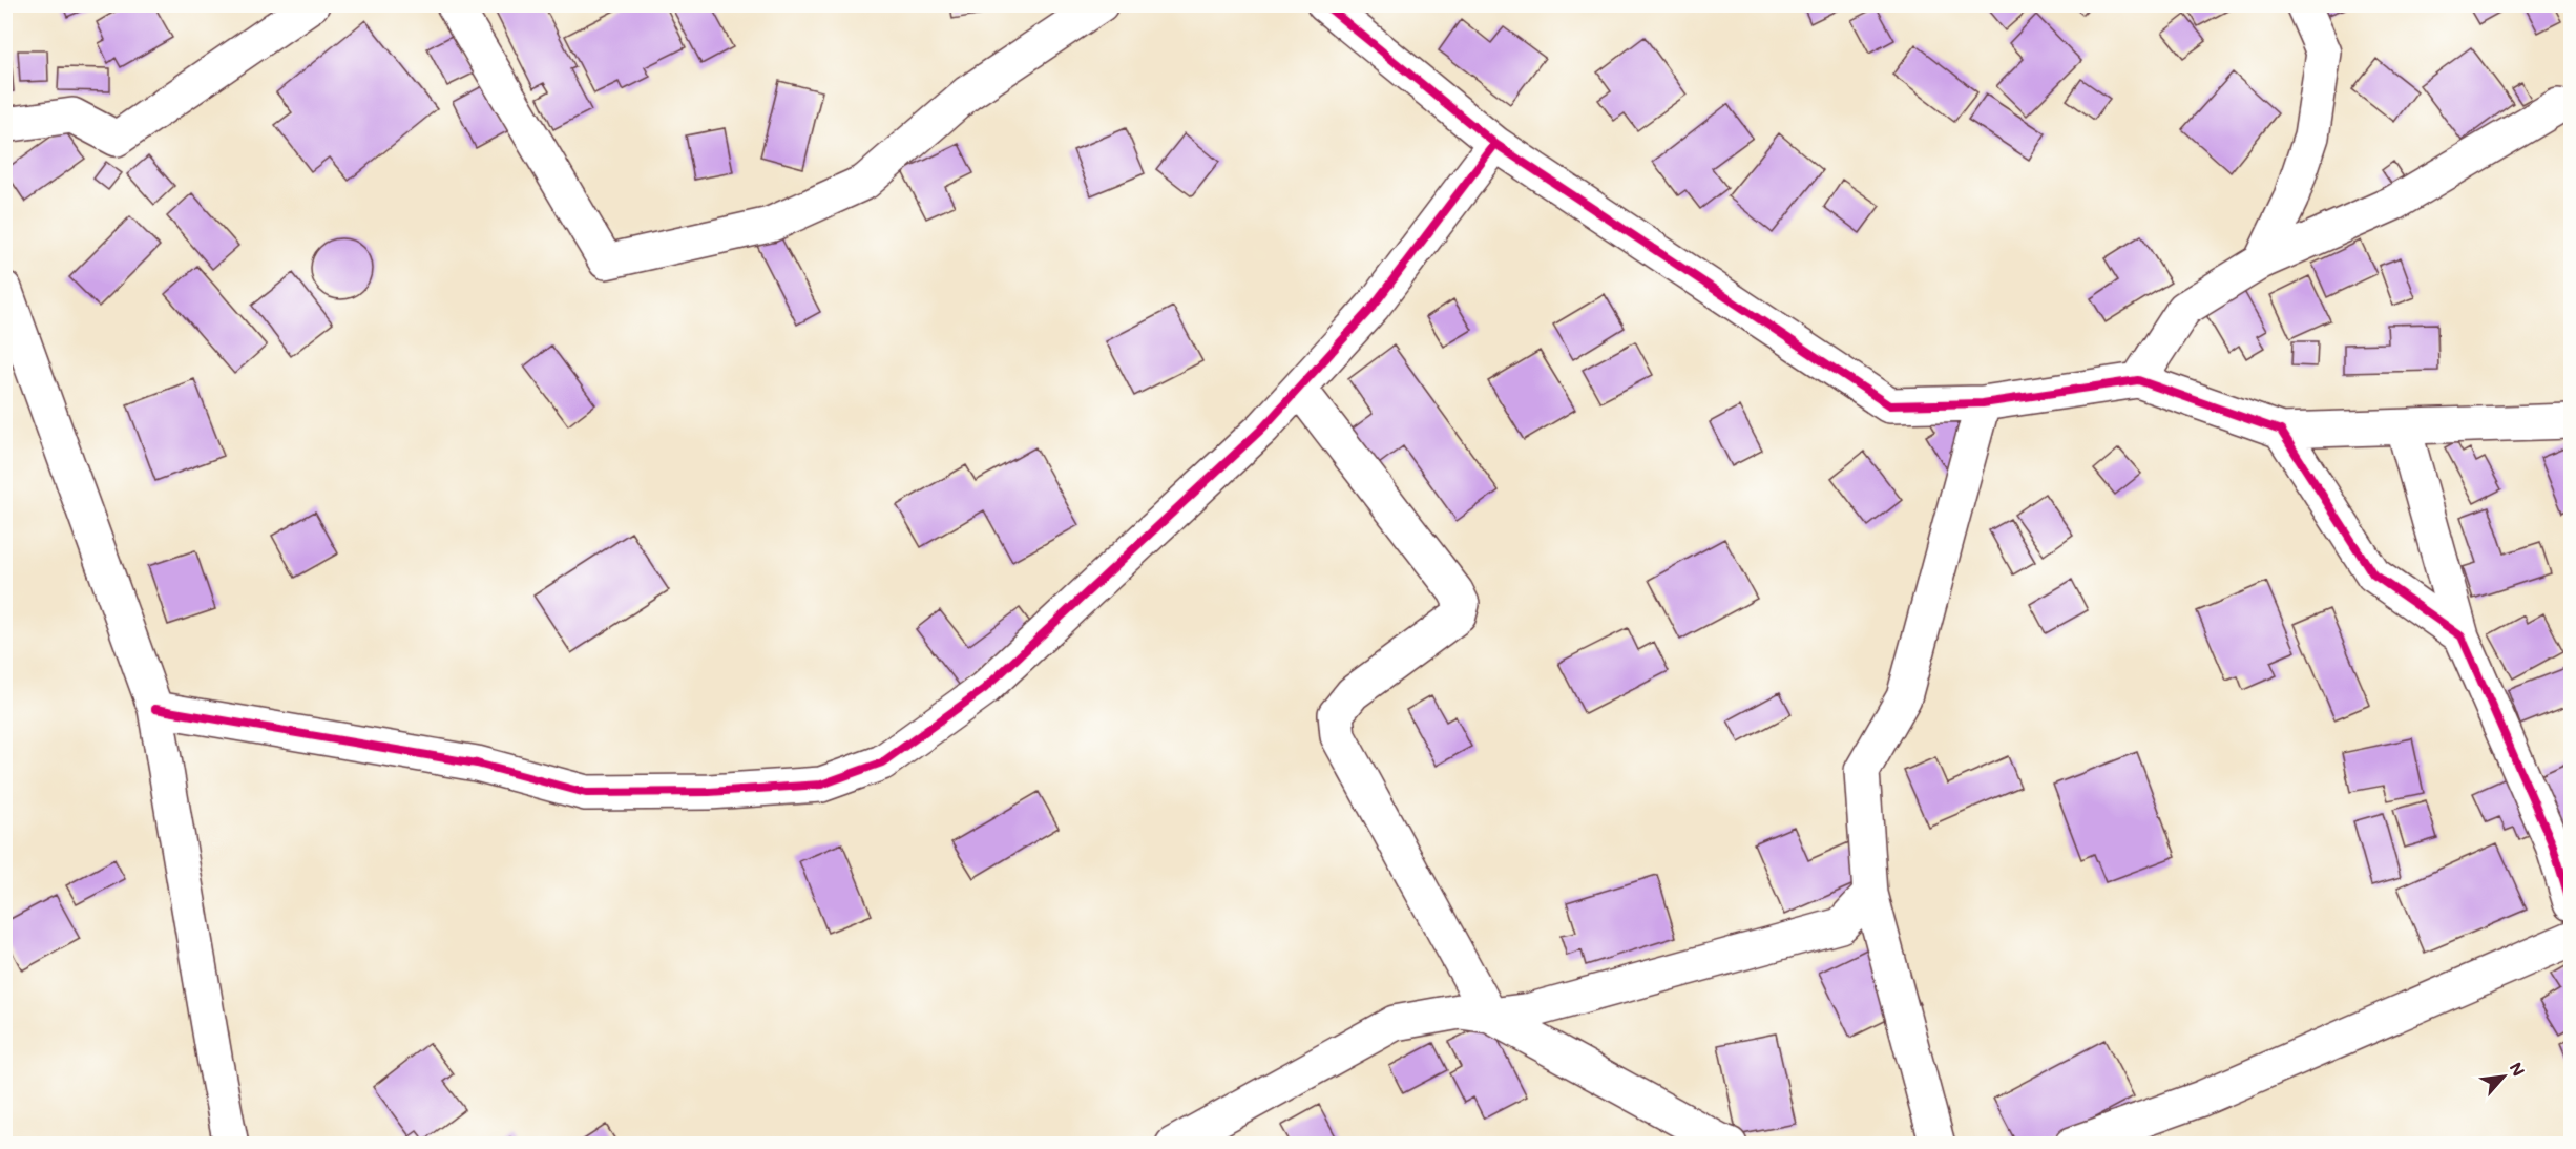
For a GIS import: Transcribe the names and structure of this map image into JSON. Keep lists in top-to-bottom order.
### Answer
{
  "north": "top right"
}
